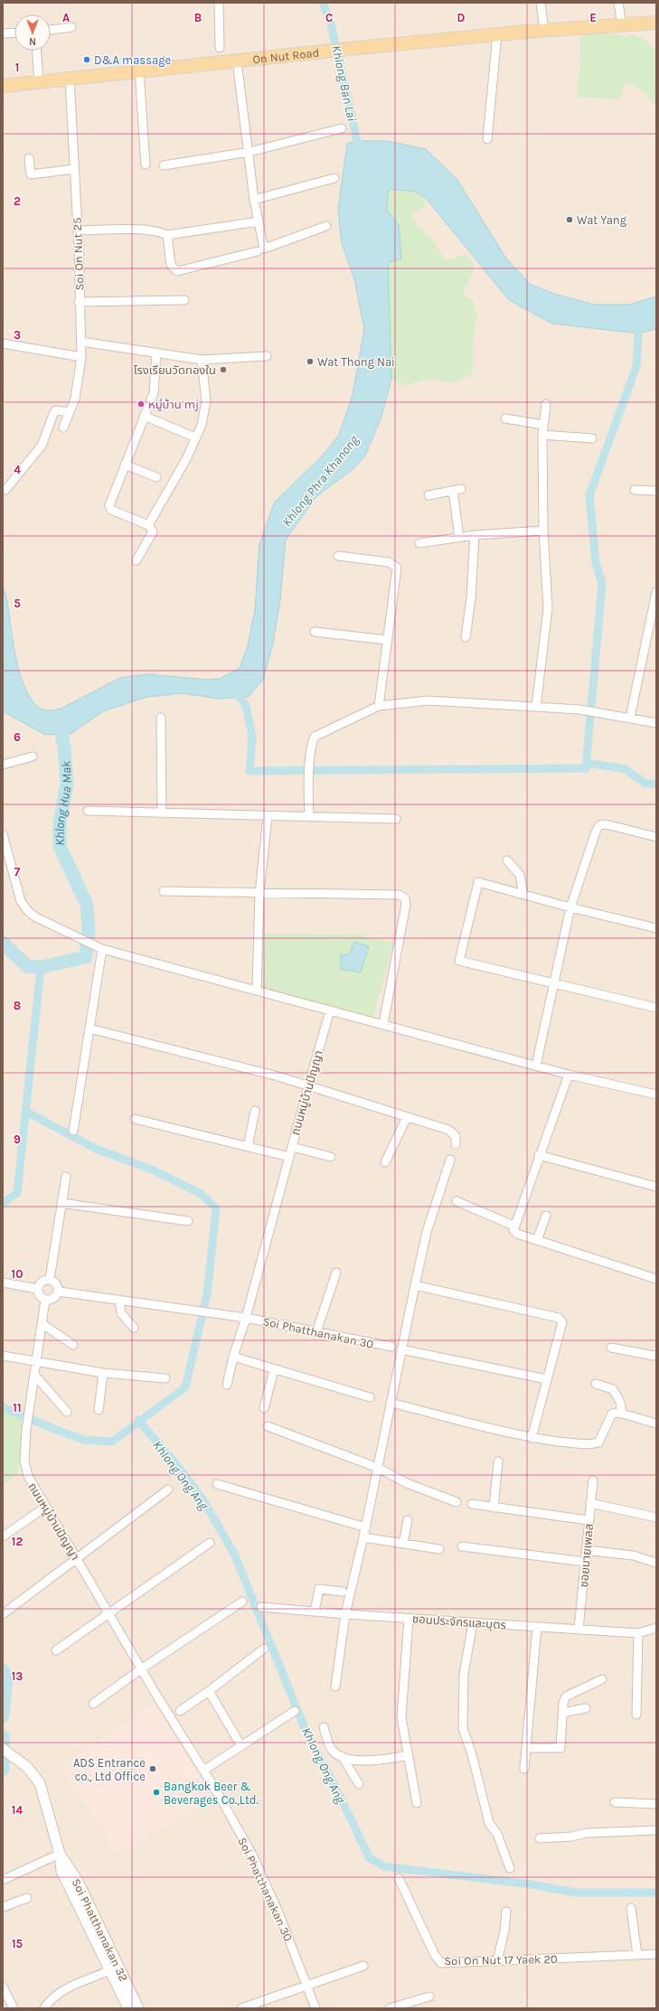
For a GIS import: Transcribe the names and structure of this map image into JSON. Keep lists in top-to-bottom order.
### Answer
{
  "streets": {
    "main road": ["On Nut Road"],
    "street": [
      "Soi On Nut 25",
      "ถนนหมู่บ้านปัญญา",
      "Soi Phatthanakan 30",
      "ซอยมายเพลส",
      "ซอนประจักรและบุตร",
      "Soi Phatthanakan 32",
      "Soi On Nut 17 Yaek 20"
    ]
  },
  "crossings": [
    ["On Nut Road", "Soi On Nut 25"],
    ["ถนนหมู่บ้านปัญญา", "Soi Phatthanakan 30"],
    ["ซอยมายเพลส", "ซอนประจักรและบุตร"]
  ],
  "water": [
    "Khlong Ban Lai",
    "Khlong Phra Khanong",
    "Khlong Hua Mak",
    "Khlong Ong Ang"
  ],
  "places": [
    "D&A massage",
    "Wat Yang",
    "Wat Thong Nai",
    "โรงเรียนวัดทองใน",
    "หมู่บ้าน mj",
    "ADS Entrance co., Ltd Office",
    "Bangkok Beer & Beverages Co.,Ltd."
  ],
  "north": "bottom",
  "grid": {
    "columns": [
      "A",
      "B",
      "C",
      "D",
      "E"
    ],
    "rows": [
      "1",
      "2",
      "3",
      "4",
      "5",
      "6",
      "7",
      "8",
      "9",
      "10",
      "11",
      "12",
      "13",
      "14",
      "15"
    ]
  }
}
